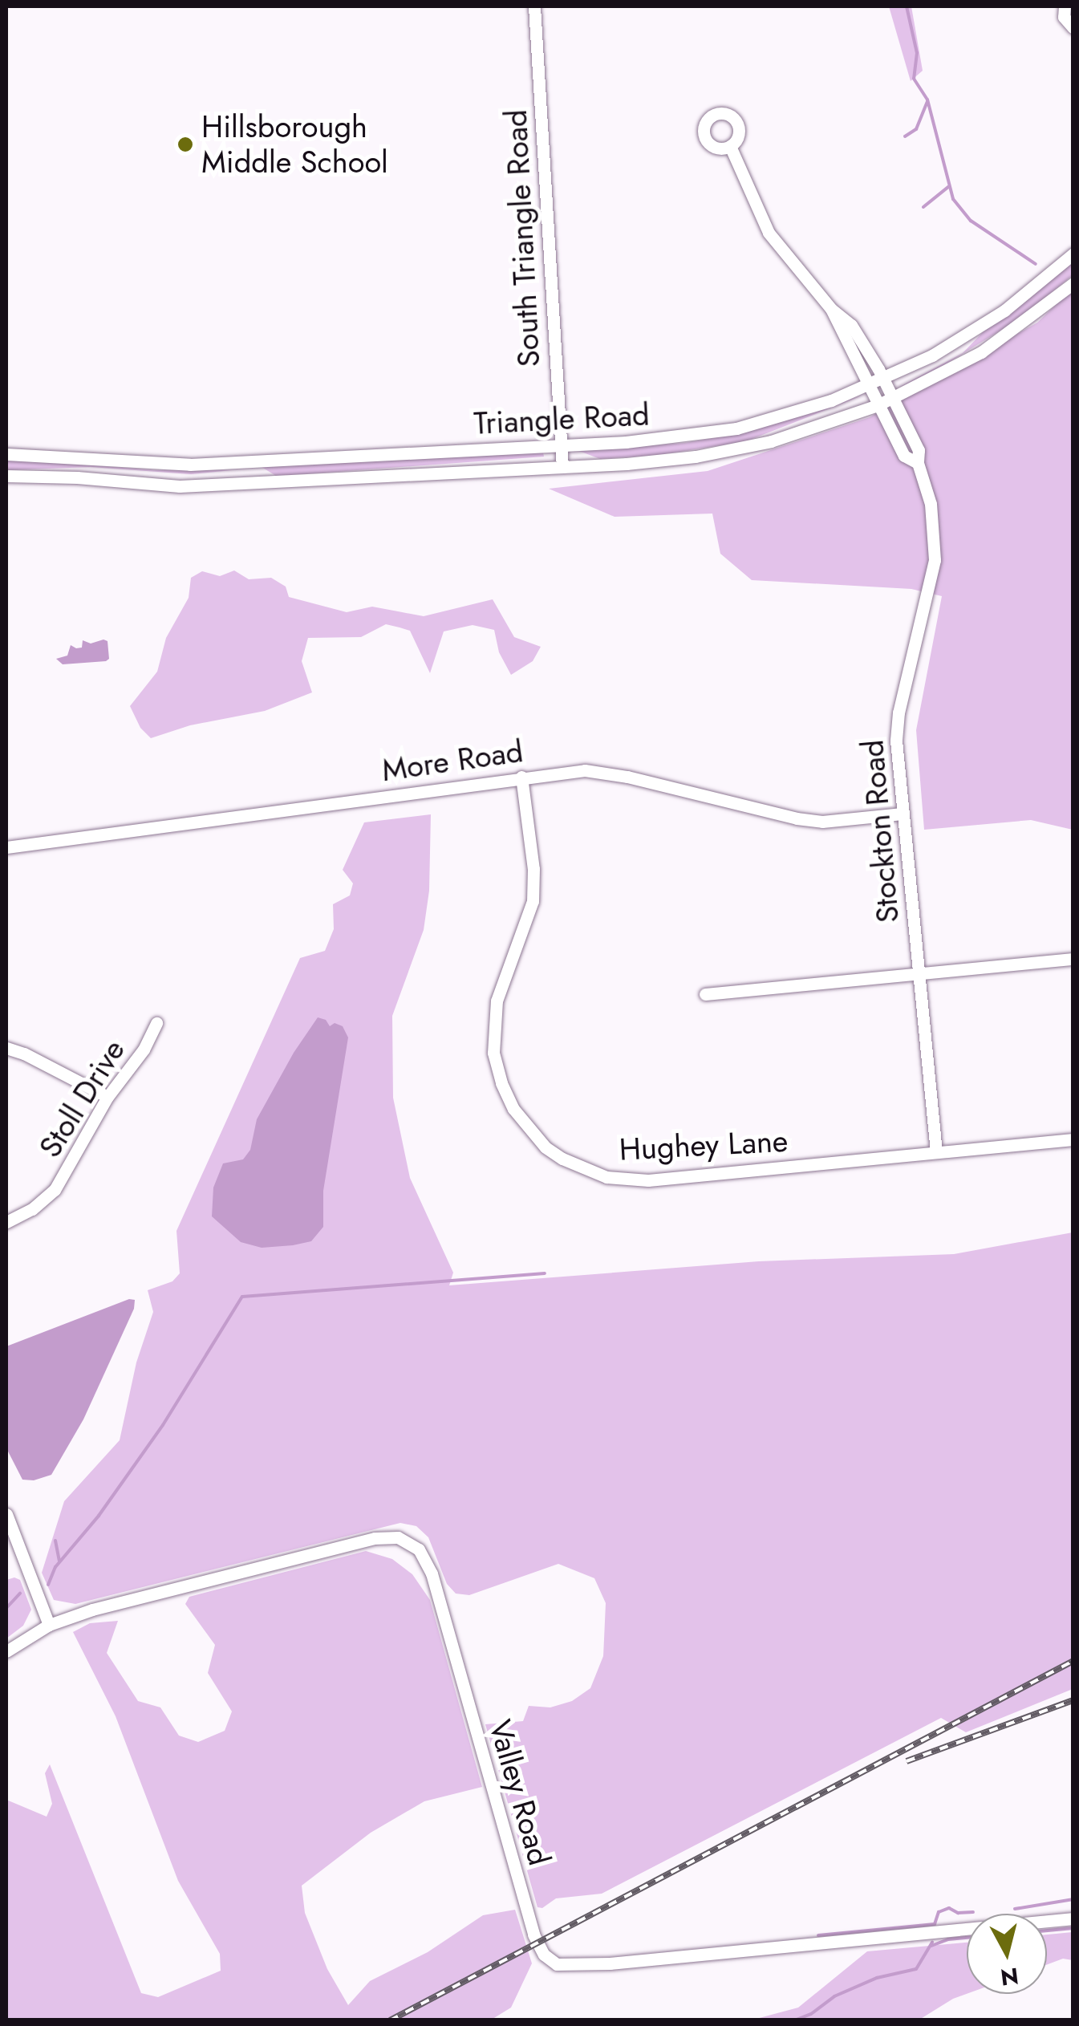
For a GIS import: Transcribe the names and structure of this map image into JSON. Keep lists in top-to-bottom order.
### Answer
{
  "streets": {
    "street": [
      "South Triangle Road",
      "Triangle Road",
      "More Road",
      "Stockton Road",
      "Stoll Drive",
      "Hughey Lane",
      "Valley Road"
    ]
  },
  "crossings": [
    ["South Triangle Road", "Triangle Road"],
    ["Triangle Road", "Stockton Road"],
    ["More Road", "Stockton Road"],
    ["More Road", "Hughey Lane"],
    ["Stockton Road", "Hughey Lane"]
  ],
  "places": ["Hillsborough Middle School"],
  "north": "bottom"
}
